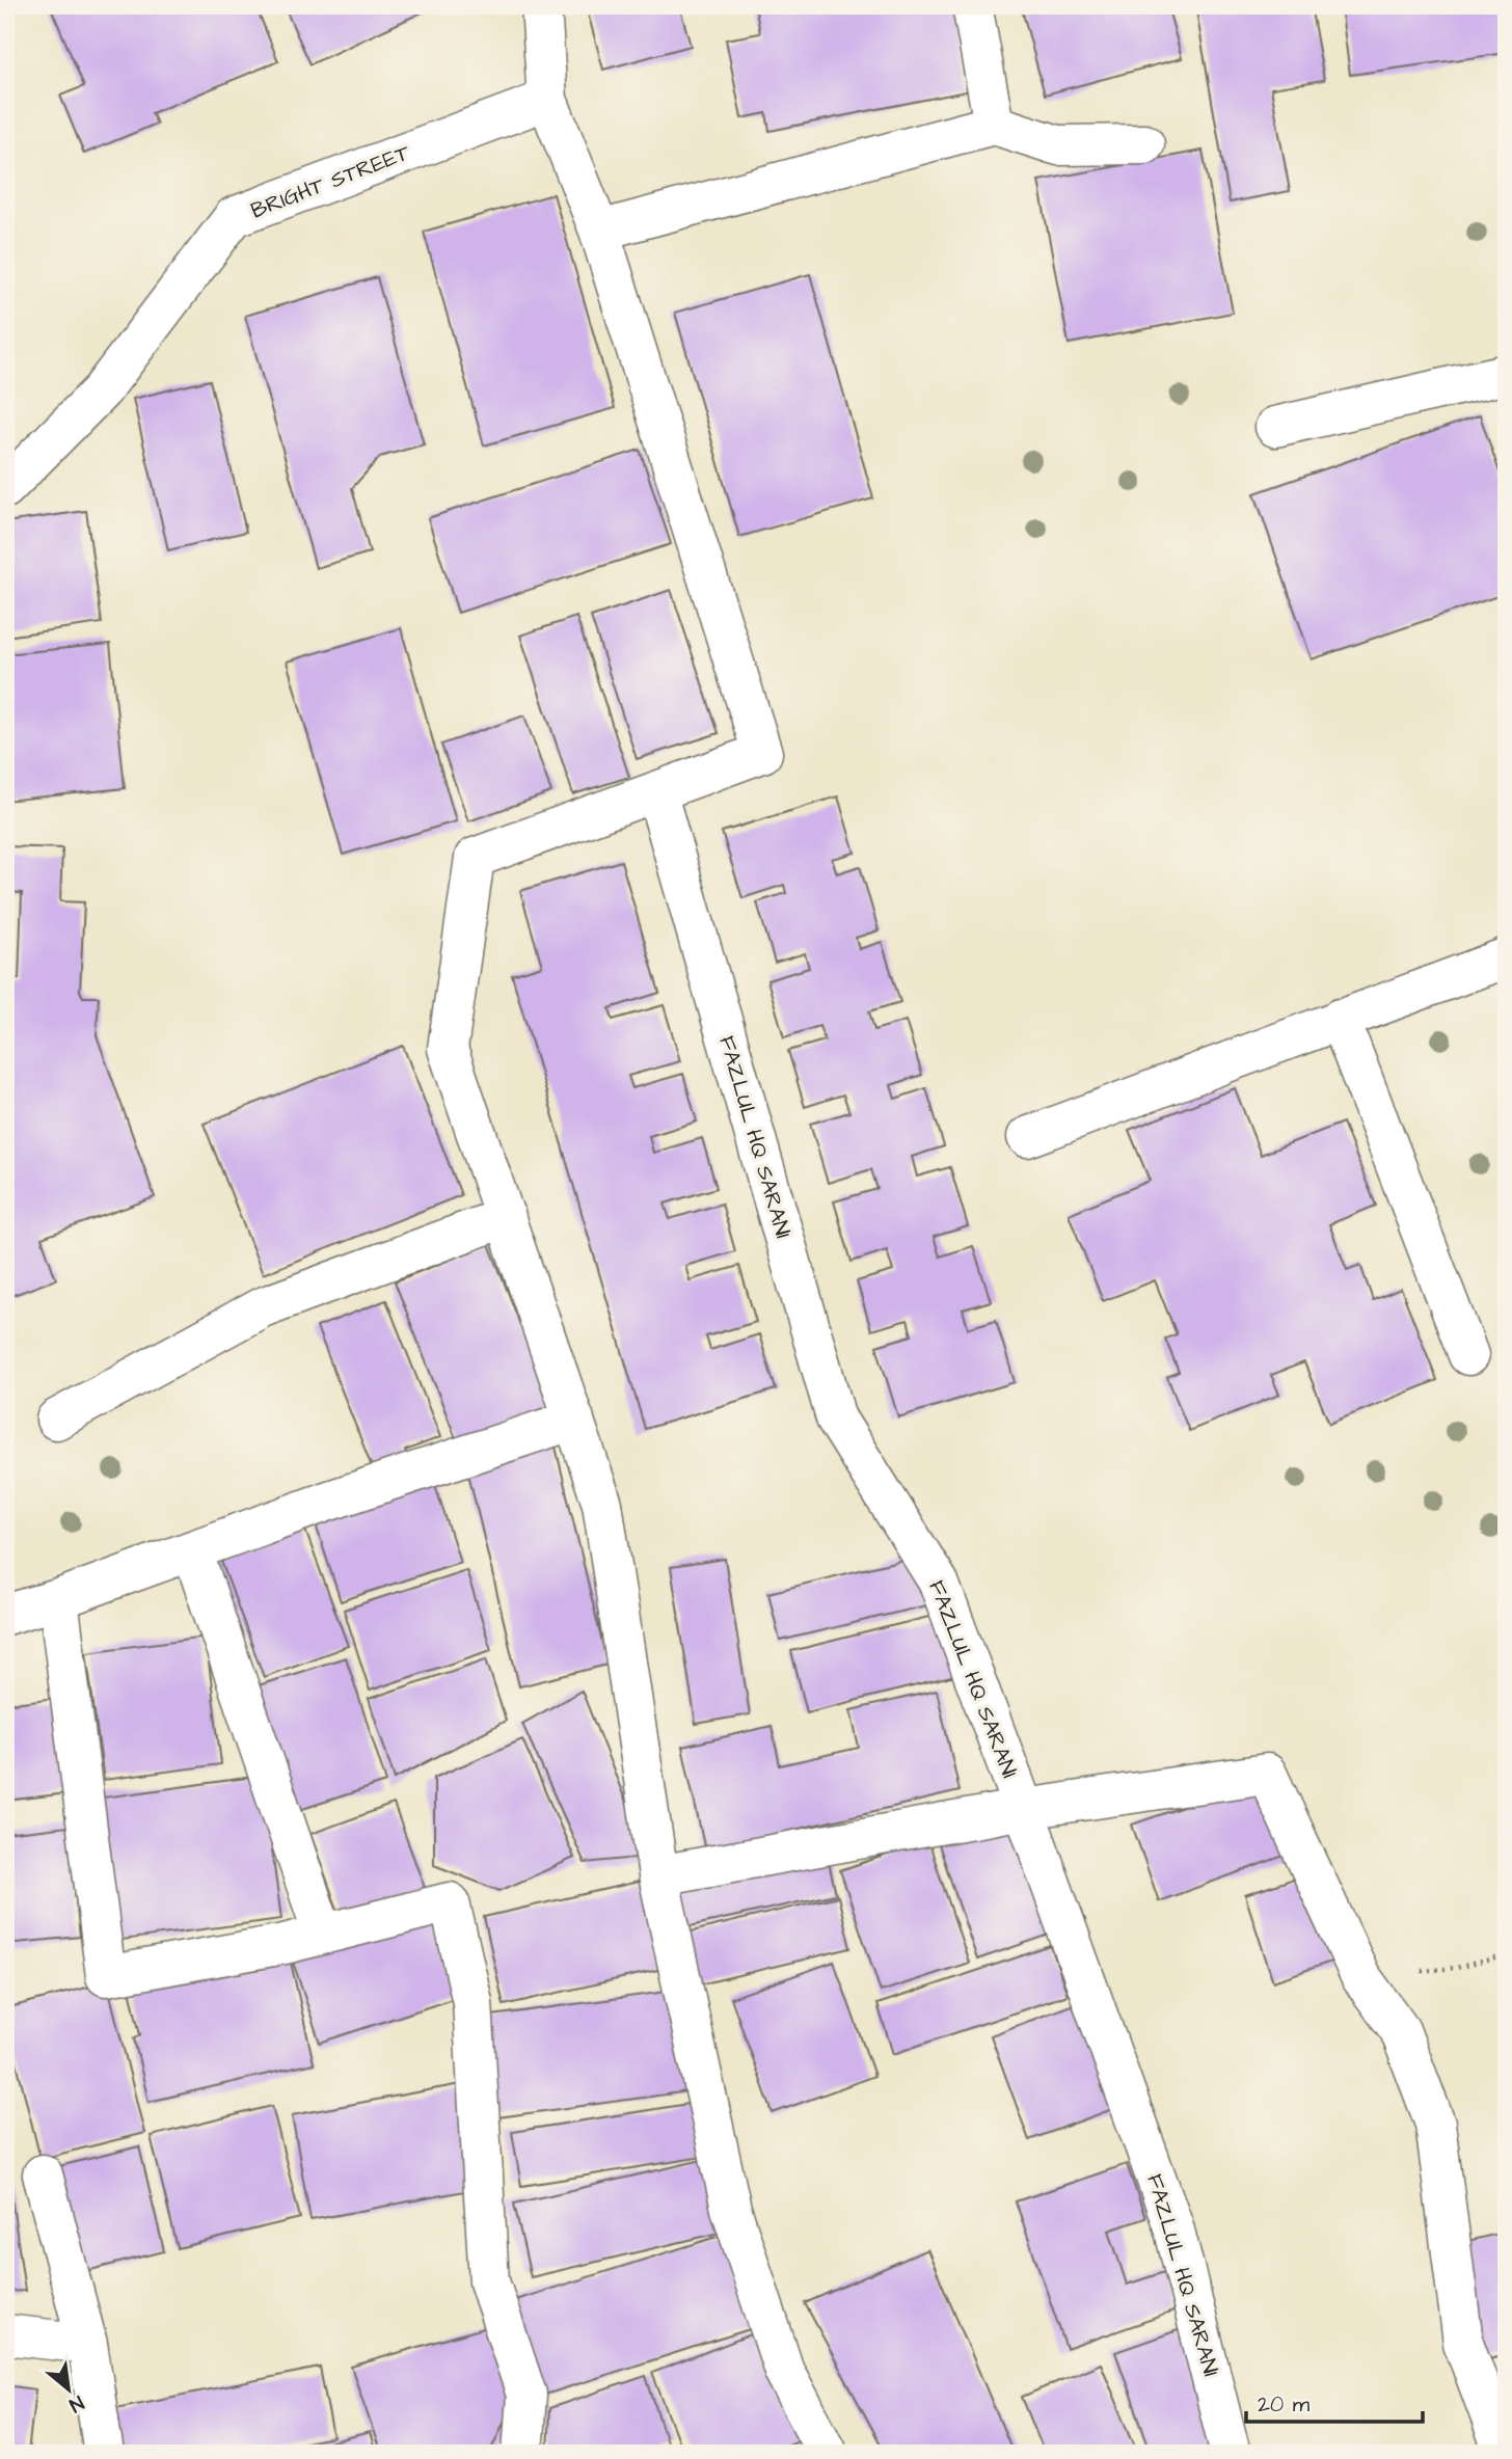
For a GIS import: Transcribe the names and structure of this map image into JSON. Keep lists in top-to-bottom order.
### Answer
{
  "streets": {
    "street": ["BRIGHT STREET", "FAZLUL HQ SARANI"]
  },
  "scale_bar": "20 m",
  "north": "bottom right"
}
